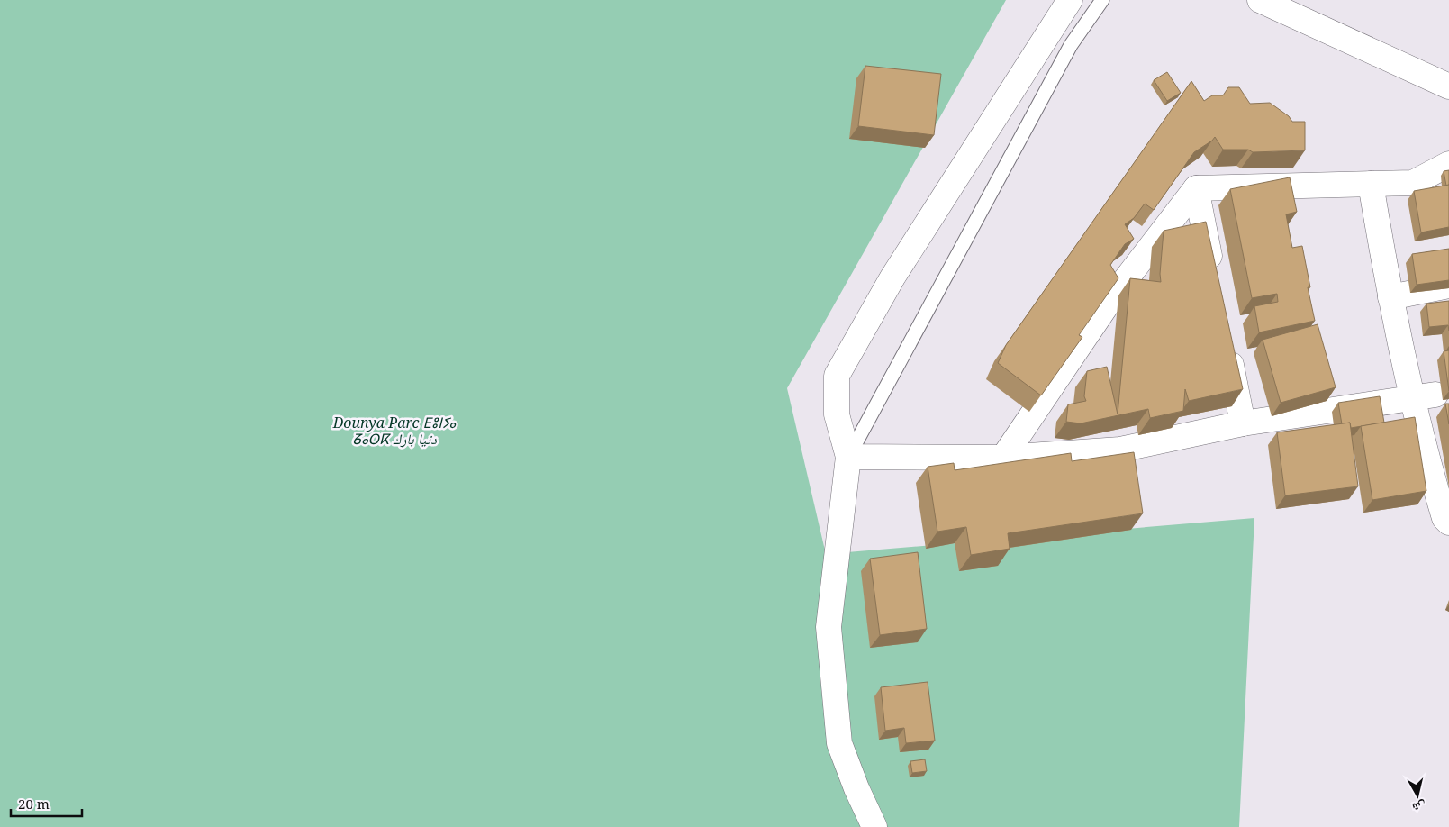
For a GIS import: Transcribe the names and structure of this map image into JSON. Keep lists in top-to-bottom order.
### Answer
{
  "parks": ["Dounya Parc ⴹⵓⵏⵢⴰ ⵒⴰⵔⴽ دنيا بارك"],
  "scale_bar": "20 m",
  "north": "bottom"
}
